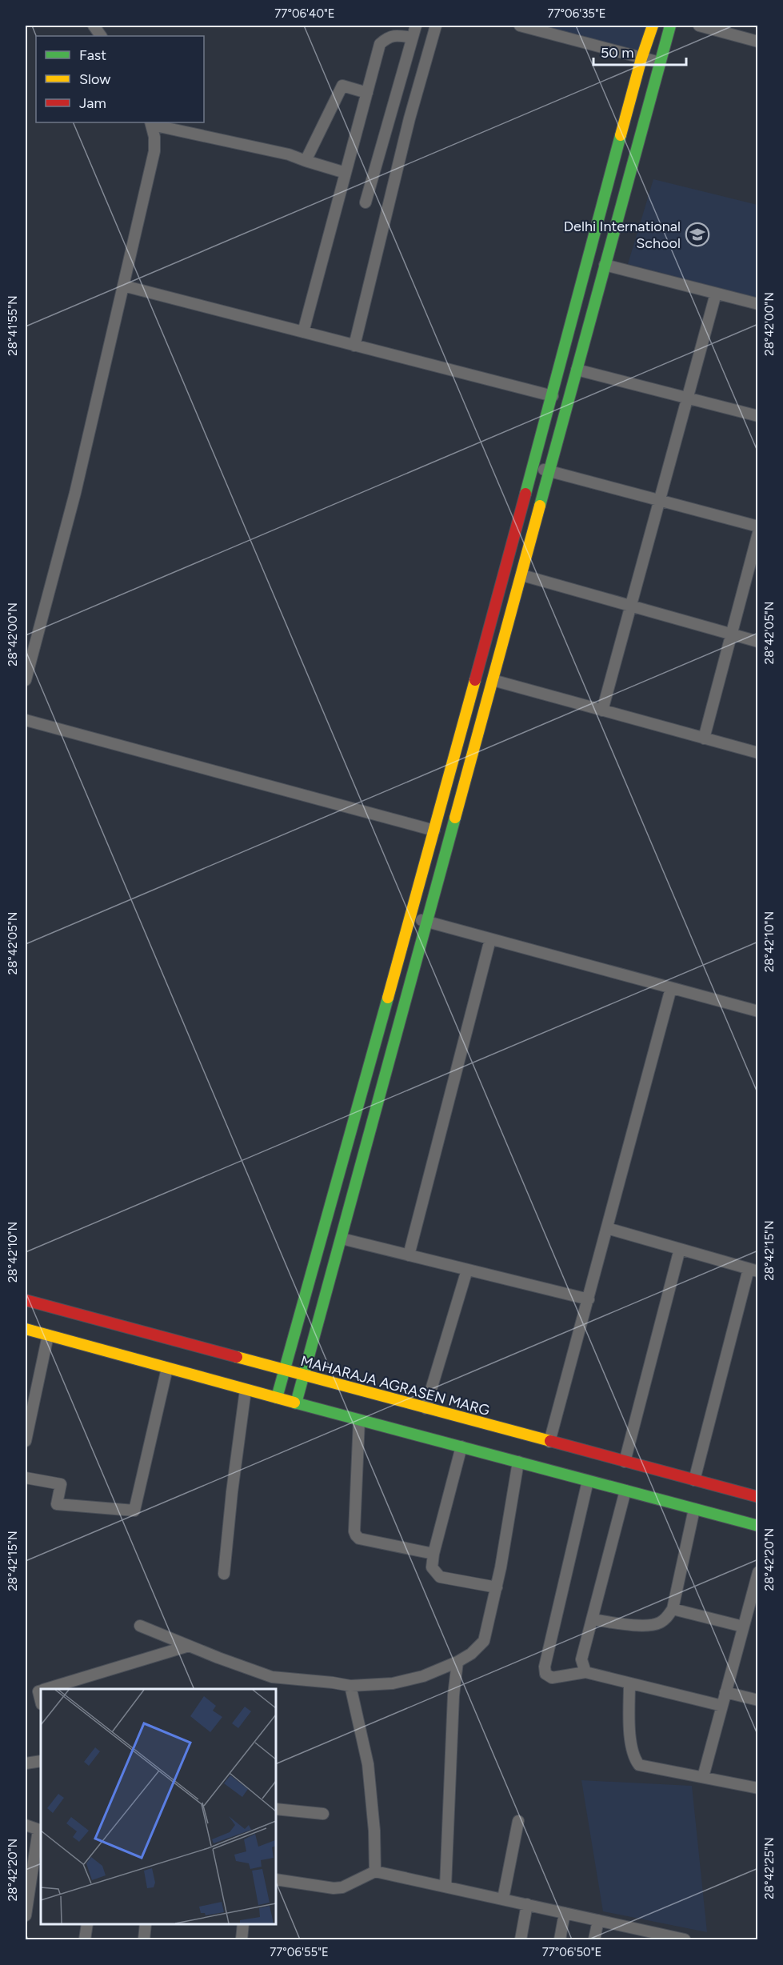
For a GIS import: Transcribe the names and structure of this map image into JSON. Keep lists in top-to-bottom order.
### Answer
{
  "streets": {
    "street": ["MAHARAJA AGRASEN MARG"]
  },
  "places": {
    "school or university": ["Delhi International School"]
  },
  "legend": ["Fast", "Slow", "Jam"],
  "scale_bar": "50 m",
  "coordinates": [
    "77°06'40\"E",
    "77°06'35\"E",
    "28°42'00\"N",
    "28°41'55\"N",
    "28°42'05\"N",
    "28°42'10\"N",
    "28°42'15\"N",
    "28°42'20\"N",
    "28°42'25\"N",
    "77°06'55\"E",
    "77°06'50\"E"
  ]
}
